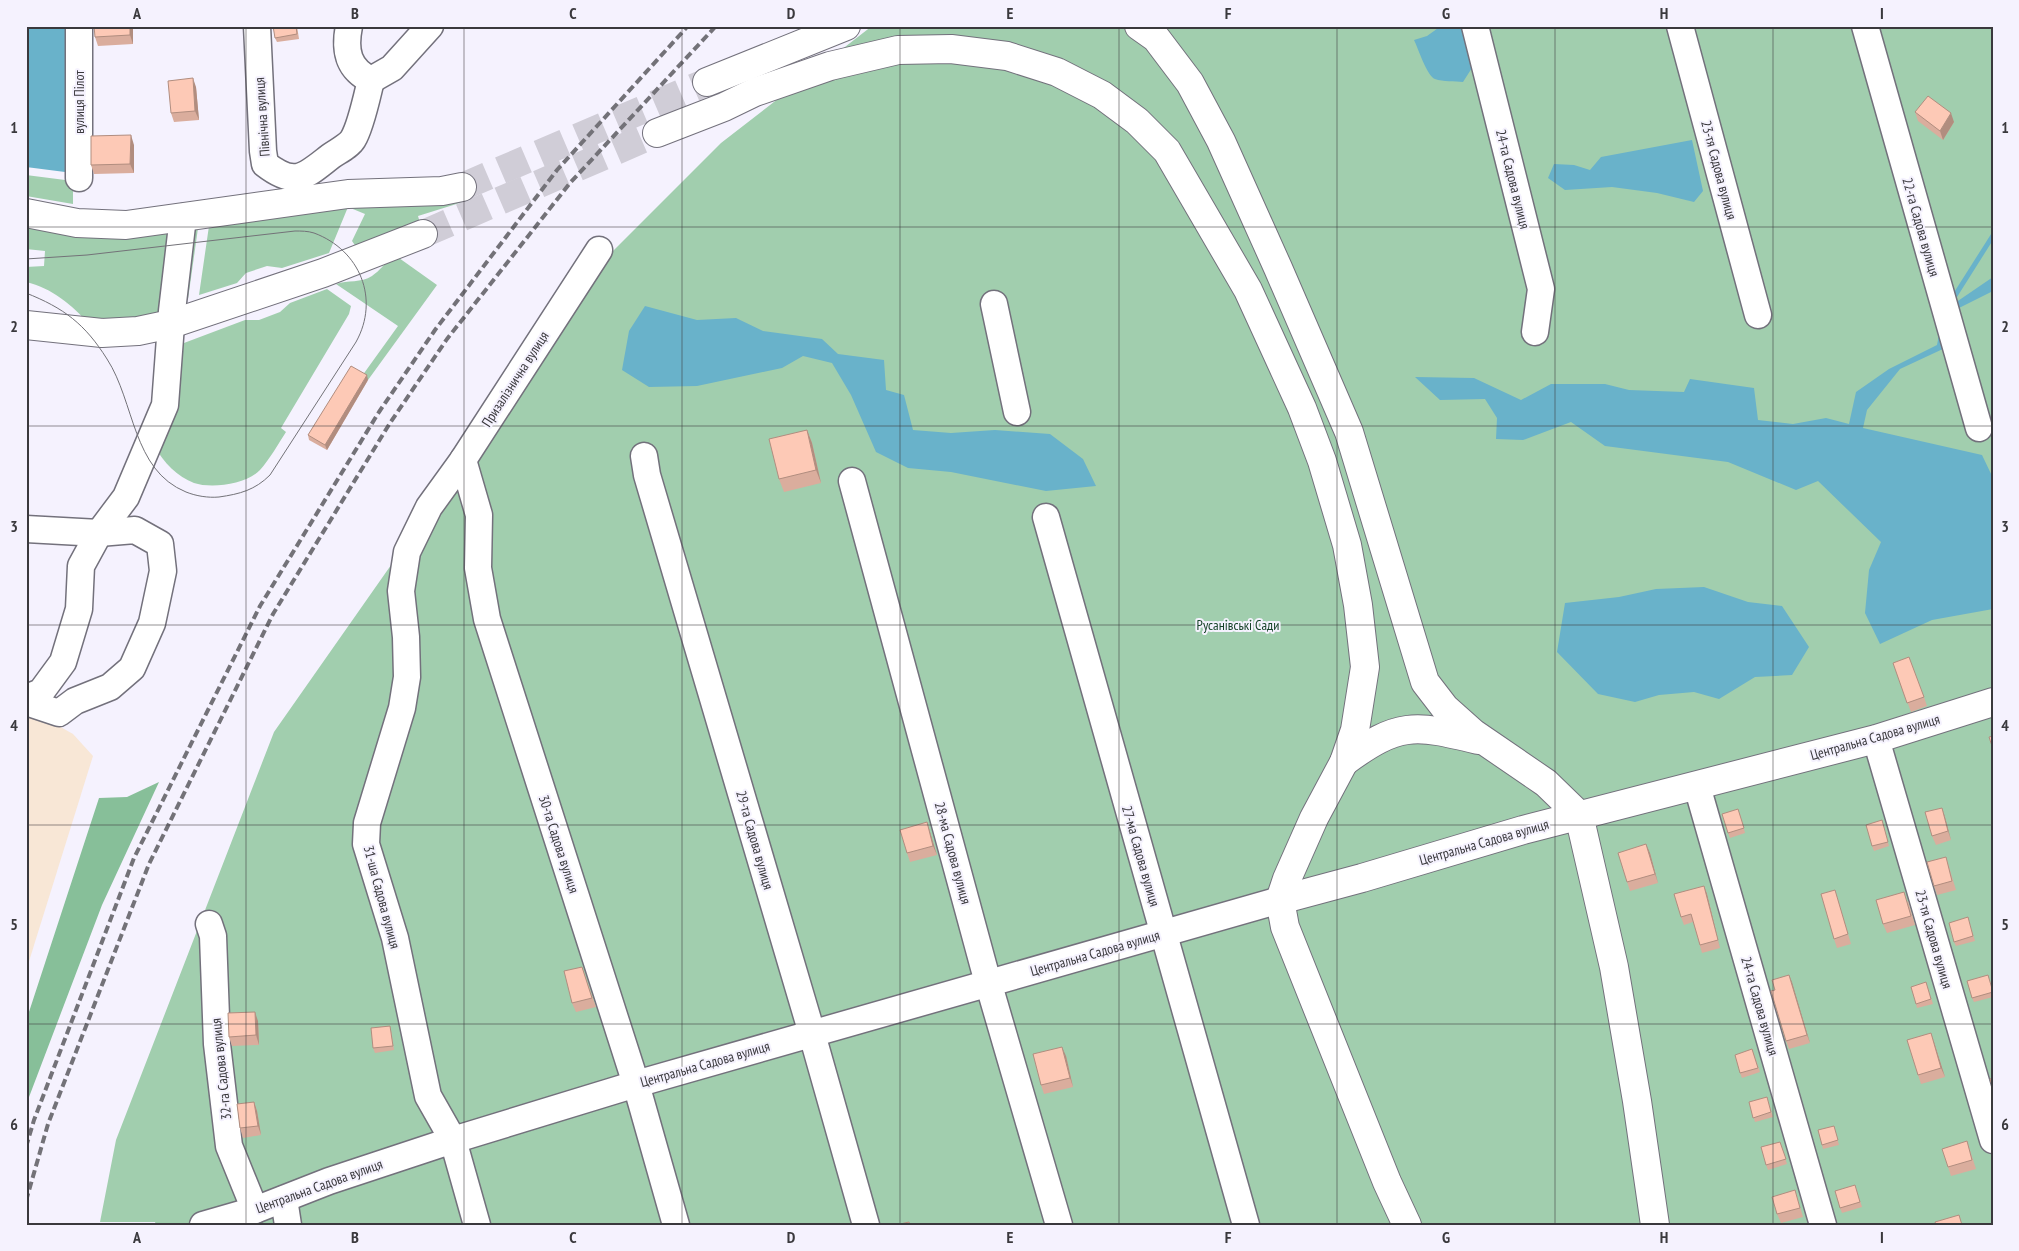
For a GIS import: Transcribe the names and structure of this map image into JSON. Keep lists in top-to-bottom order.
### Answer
{
  "streets": {
    "main road": ["Центральна Садова вулиця"],
    "street": [
      "вулиця Пілот",
      "Північна вулиця",
      "23-тя Садова вулиця",
      "24-та Садова вулиця",
      "22-га Садова вулиця",
      "Призалізнична вулиця",
      "29-та Садова вулиця",
      "30-та Садова вулиця",
      "28-ма Садова вулиця",
      "27-ма Садова вулиця",
      "31-ша Садова вулиця",
      "32-га Садова вулиця"
    ]
  },
  "crossings": [
    ["23-тя Садова вулиця", "Центральна Садова вулиця"],
    ["24-та Садова вулиця", "Центральна Садова вулиця"],
    ["Призалізнична вулиця", "30-та Садова вулиця"],
    ["Призалізнична вулиця", "31-ша Садова вулиця"],
    ["Центральна Садова вулиця", "29-та Садова вулиця"],
    ["Центральна Садова вулиця", "30-та Садова вулиця"],
    ["Центральна Садова вулиця", "28-ма Садова вулиця"],
    ["Центральна Садова вулиця", "27-ма Садова вулиця"],
    ["Центральна Садова вулиця", "31-ша Садова вулиця"],
    ["Центральна Садова вулиця", "32-га Садова вулиця"]
  ],
  "parks": ["Русанівські Сади"],
  "grid": {
    "columns": [
      "A",
      "B",
      "C",
      "D",
      "E",
      "F",
      "G",
      "H",
      "I"
    ],
    "rows": [
      "1",
      "2",
      "3",
      "4",
      "5",
      "6"
    ]
  }
}
